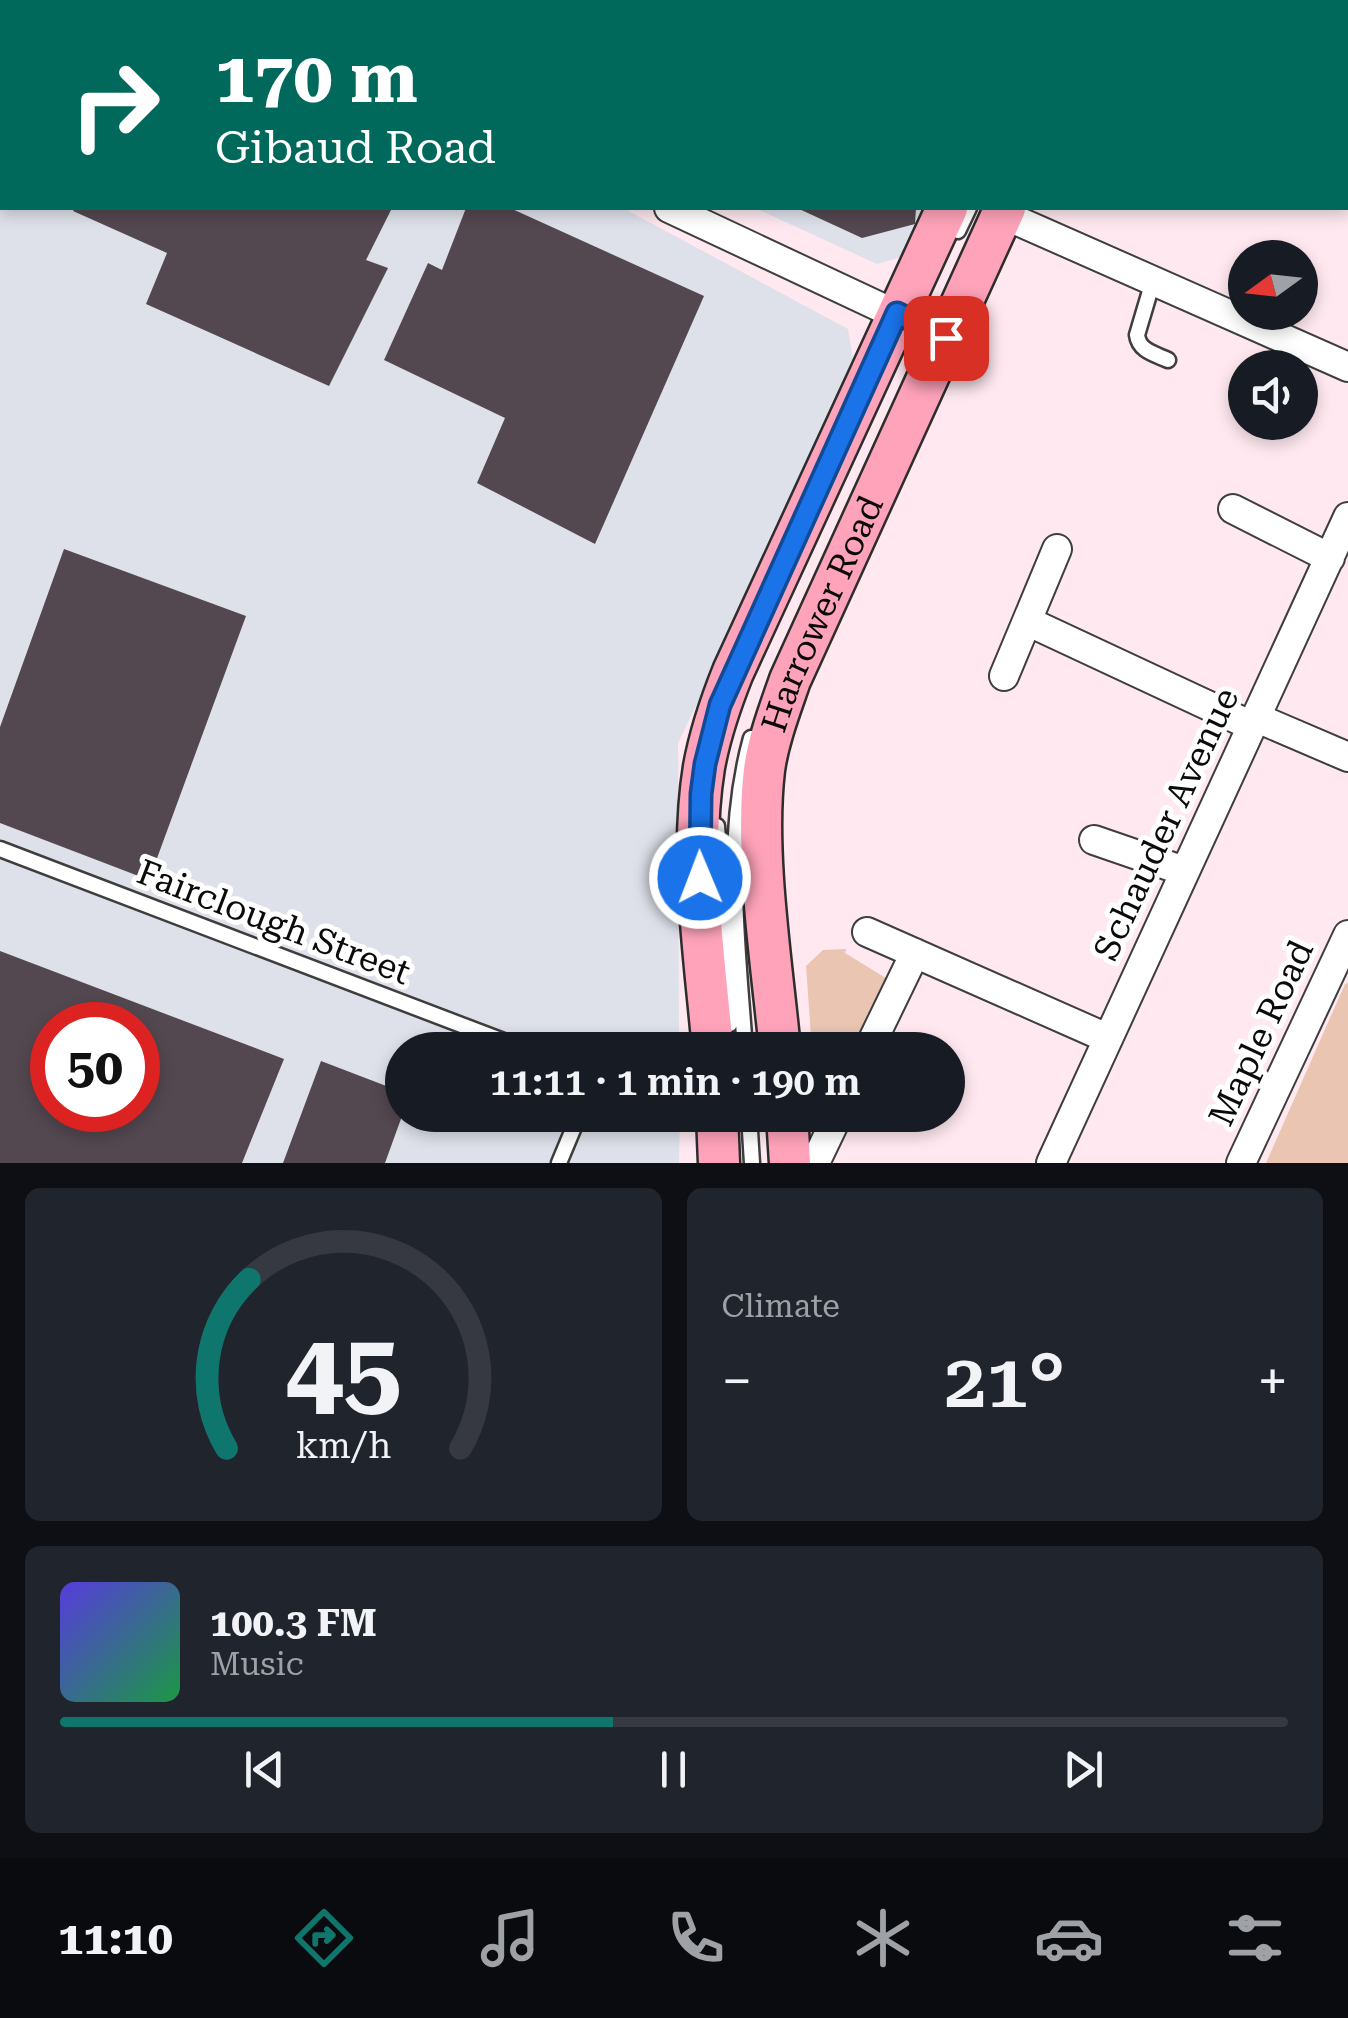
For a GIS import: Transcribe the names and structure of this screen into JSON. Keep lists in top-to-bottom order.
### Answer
{
  "streets": {
    "main road": ["Harrower Road"],
    "street": ["Schauder Avenue", "Maple Road"],
    "lane": ["Fairclough Street"]
  },
  "north": "left",
  "page": {
    "turn": ["170 m", "Gibaud Road"],
    "limit": "50",
    "trip": "11:11 · 1 min · 190 m",
    "tile": "Climate",
    "heat": ["−", "21°", "+"],
    "song": ["100.3 FM", "Music"],
    "tabs": "11:10",
    "gauge": ["45", "km/h"]
  }
}
